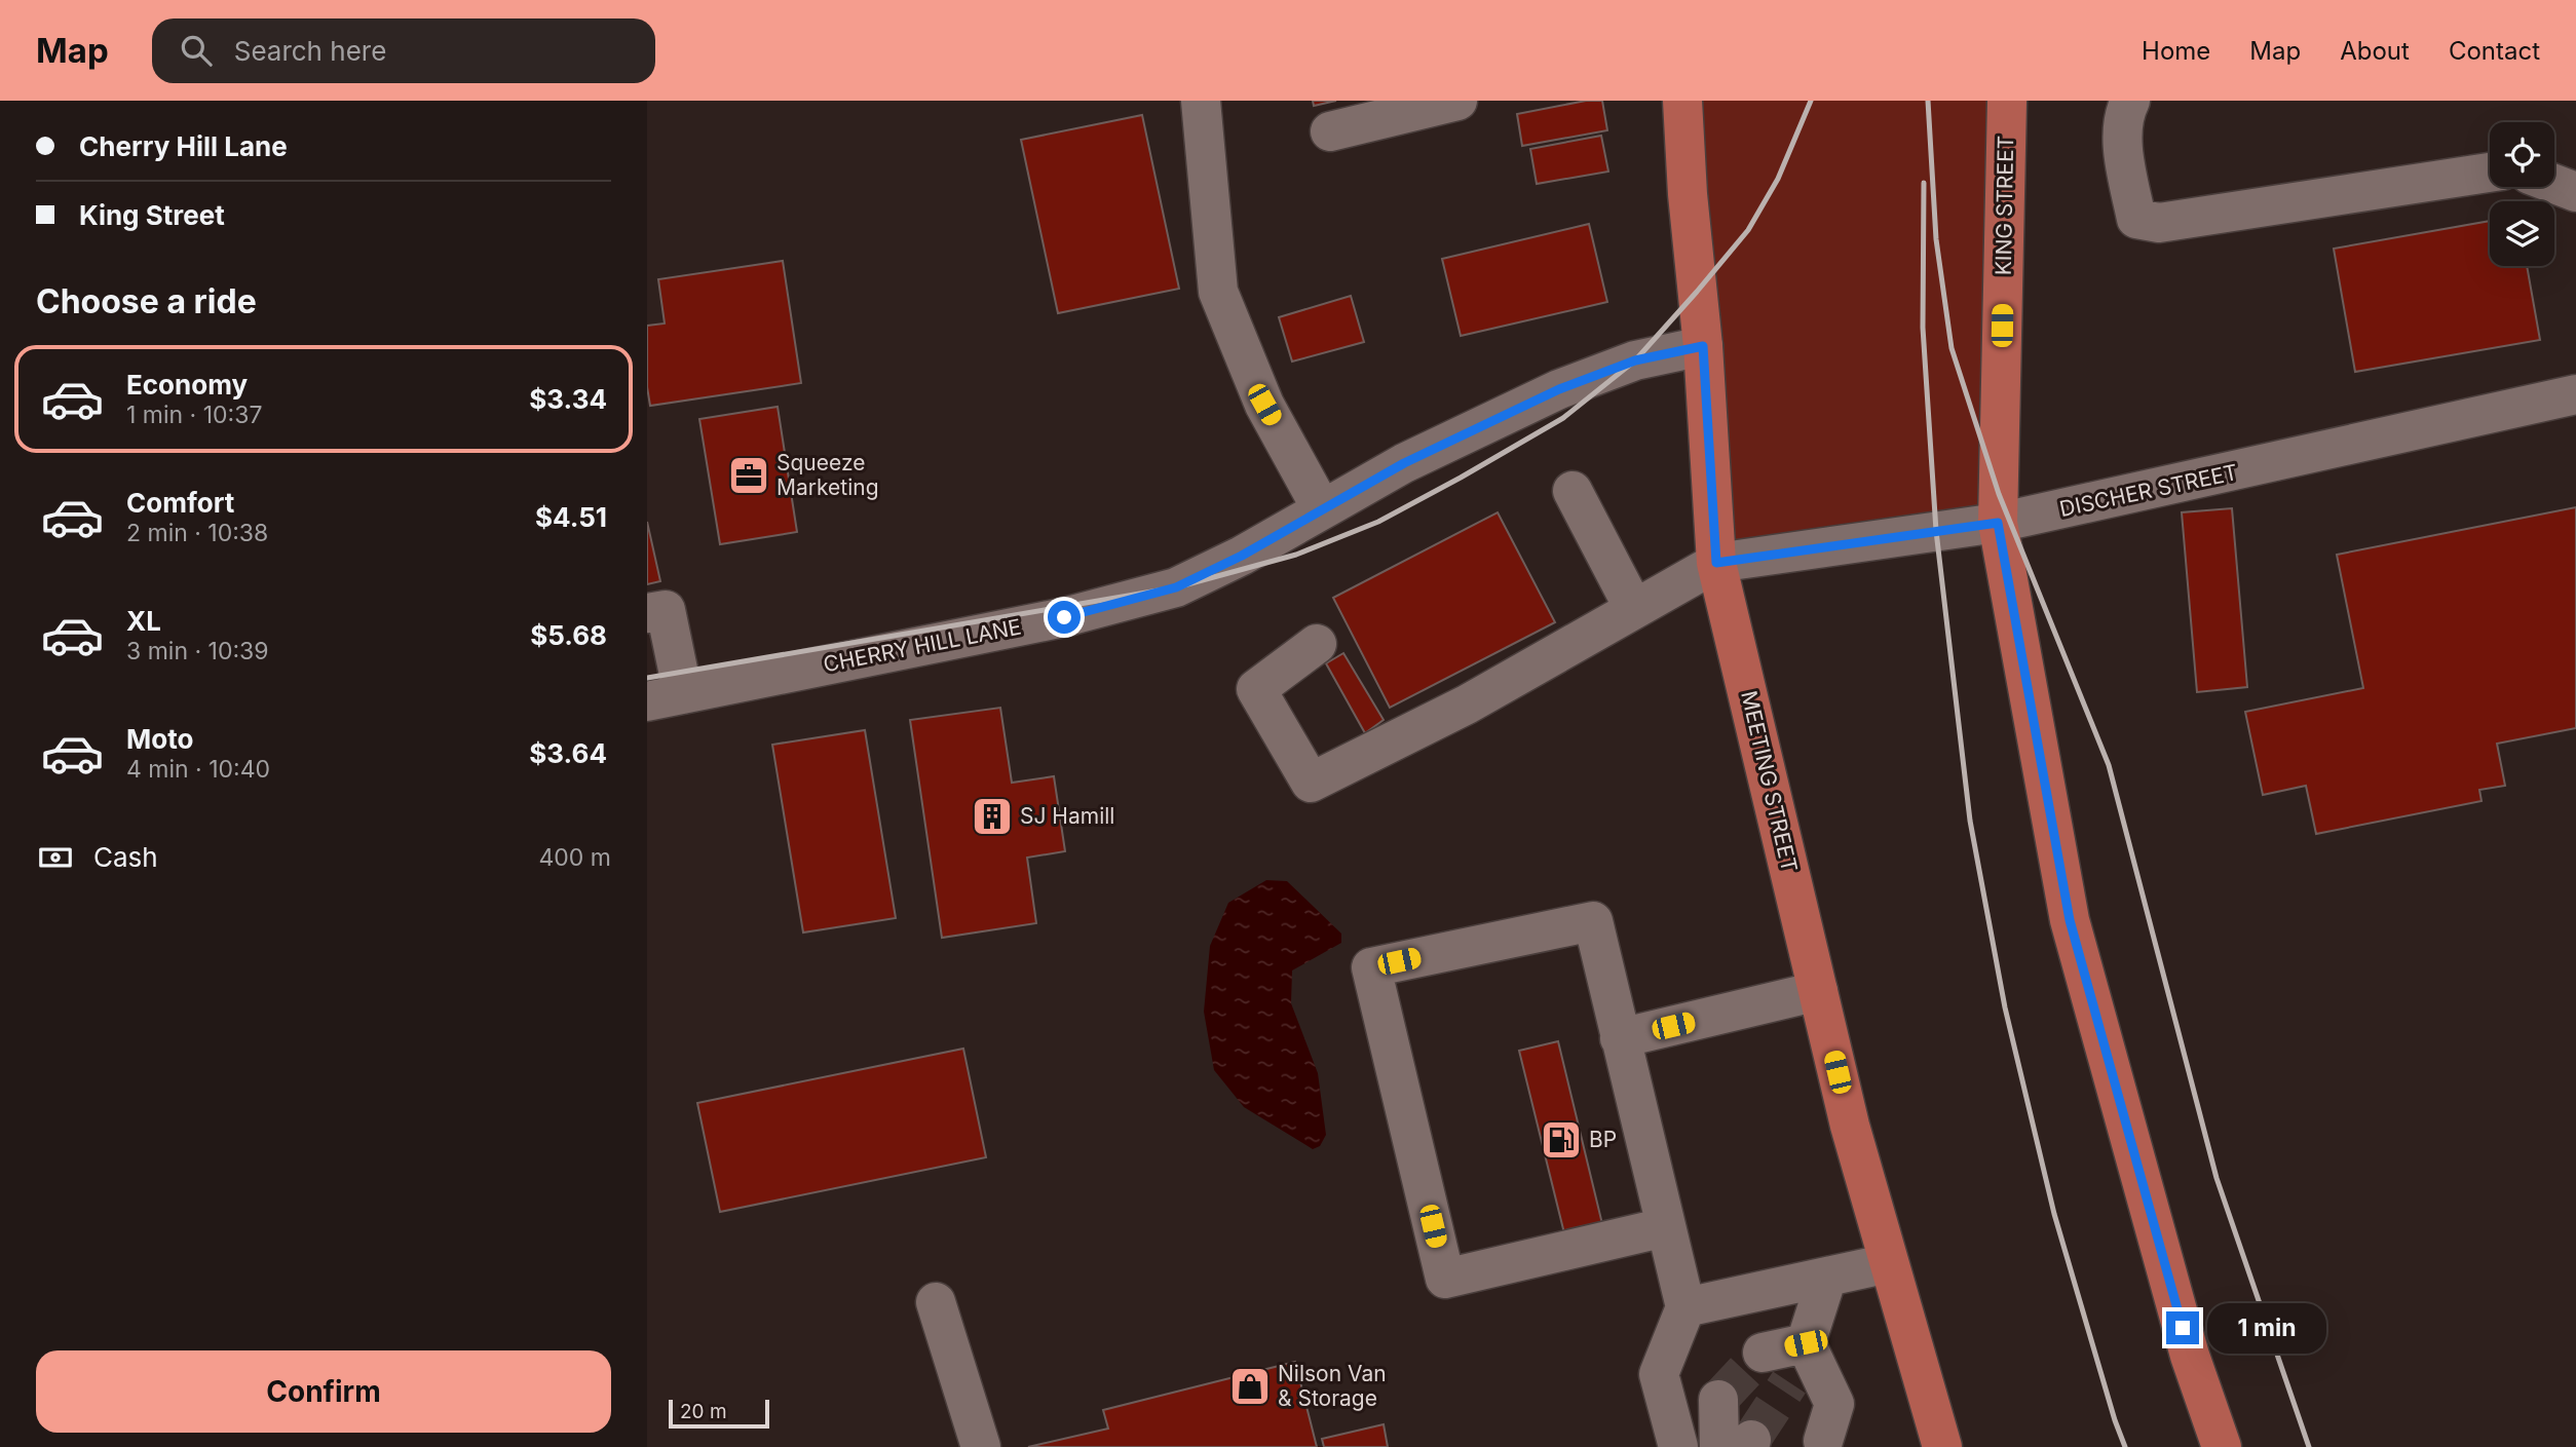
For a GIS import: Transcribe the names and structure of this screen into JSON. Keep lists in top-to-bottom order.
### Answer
{
  "streets": {
    "main road": ["KING STREET", "MEETING STREET"],
    "street": ["DISCHER STREET", "CHERRY HILL LANE"]
  },
  "crossings": [
    ["KING STREET", "DISCHER STREET"],
    ["DISCHER STREET", "MEETING STREET"],
    ["CHERRY HILL LANE", "MEETING STREET"]
  ],
  "places": {
    "office": ["Squeeze Marketing"],
    "building": ["SJ Hamill"],
    "fuel station": ["BP"],
    "shop": ["Nilson Van & Storage"]
  },
  "scale_bar": "20 m",
  "page": {
    "header": "Map",
    "search": "Search here",
    "nav": [
      "Home",
      "Map",
      "About",
      "Contact"
    ],
    "banner": ["Cherry Hill Lane", "King Street"],
    "heading": "Choose a ride",
    "list": [
      {
        "name": "Economy",
        "note": "1 min · 10:37",
        "value": "$3.34"
      },
      {
        "name": "Comfort",
        "note": "2 min · 10:38",
        "value": "$4.51"
      },
      {
        "name": "XL",
        "note": "3 min · 10:39",
        "value": "$5.68"
      },
      {
        "name": "Moto",
        "note": "4 min · 10:40",
        "value": "$3.64"
      }
    ],
    "pay": ["Cash", "400 m"],
    "bubble": "1 min",
    "buttons": "Confirm",
    "scale": "20 m"
  }
}
